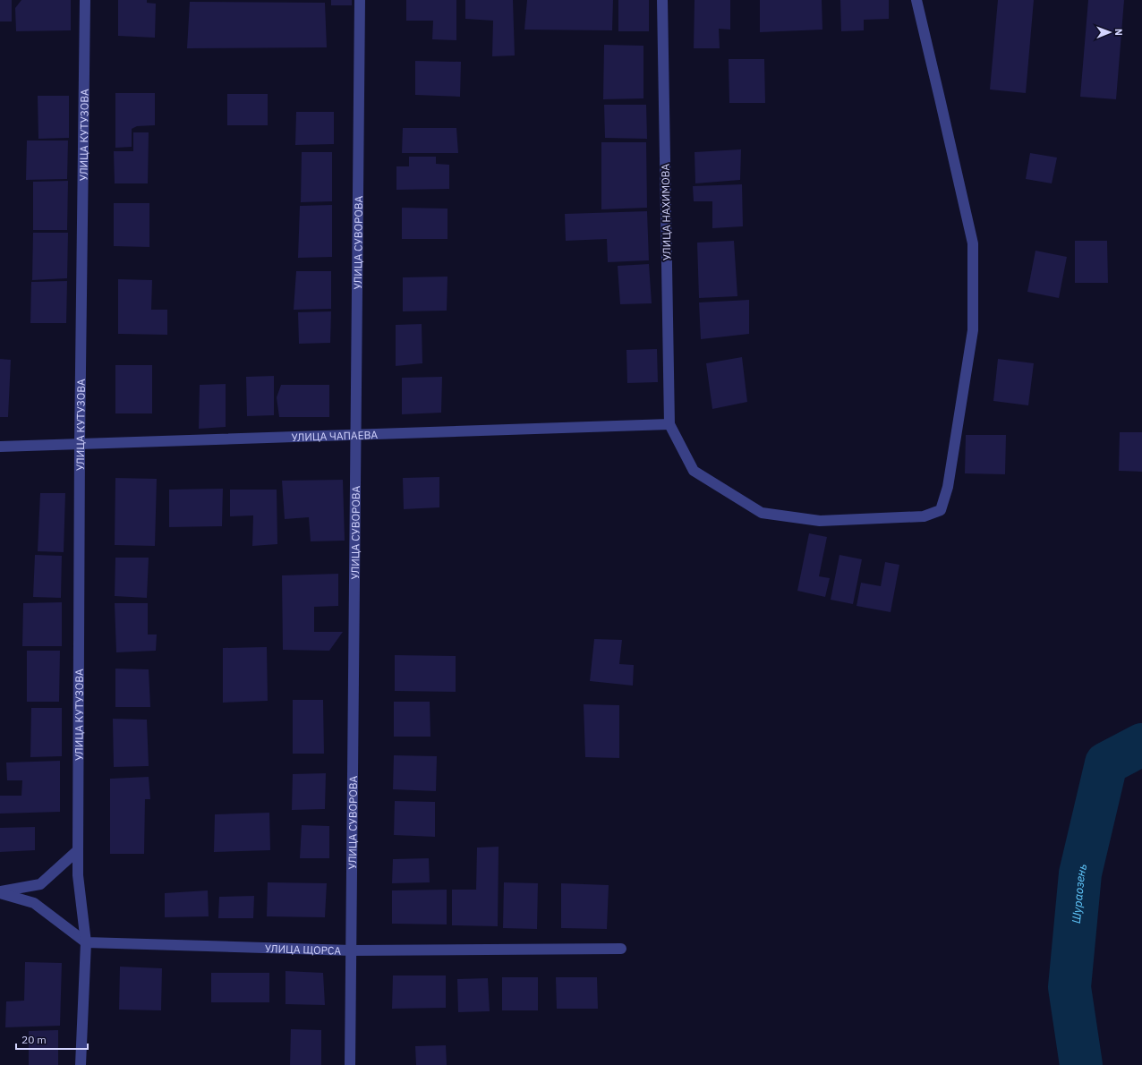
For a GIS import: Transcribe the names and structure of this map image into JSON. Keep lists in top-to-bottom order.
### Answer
{
  "streets": {
    "street": [
      "УЛИЦА КУТУЗОВА",
      "УЛИЦА НАХИМОВА",
      "УЛИЦА СУВОРОВА",
      "УЛИЦА ЧАПАЕВА",
      "УЛИЦА ЩОРСА"
    ]
  },
  "crossings": [
    ["УЛИЦА КУТУЗОВА", "УЛИЦА ЧАПАЕВА"],
    ["УЛИЦА КУТУЗОВА", "УЛИЦА ЩОРСА"],
    ["УЛИЦА НАХИМОВА", "УЛИЦА ЧАПАЕВА"],
    ["УЛИЦА СУВОРОВА", "УЛИЦА ЧАПАЕВА"],
    ["УЛИЦА СУВОРОВА", "УЛИЦА ЩОРСА"]
  ],
  "water": ["Шураозень"],
  "scale_bar": "20 m",
  "north": "right"
}
